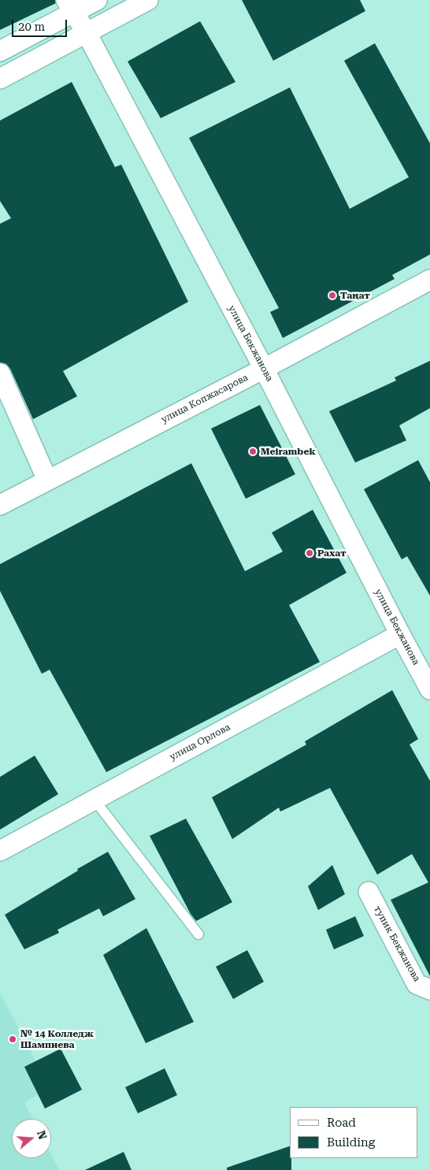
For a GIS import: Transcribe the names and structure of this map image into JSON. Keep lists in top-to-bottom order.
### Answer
{
  "streets": {
    "street": [
      "улица Бекжанова",
      "улица Копжасарова",
      "улица Орлова",
      "тупик Бекжанова"
    ]
  },
  "crossings": [
    ["улица Бекжанова", "улица Копжасарова"],
    ["улица Бекжанова", "улица Орлова"]
  ],
  "places": [
    "Таңат",
    "Meirambek",
    "Рахат",
    "№ 14 Колледж Шампиева"
  ],
  "legend": ["Road", "Building"],
  "scale_bar": "20 m",
  "north": "right"
}
